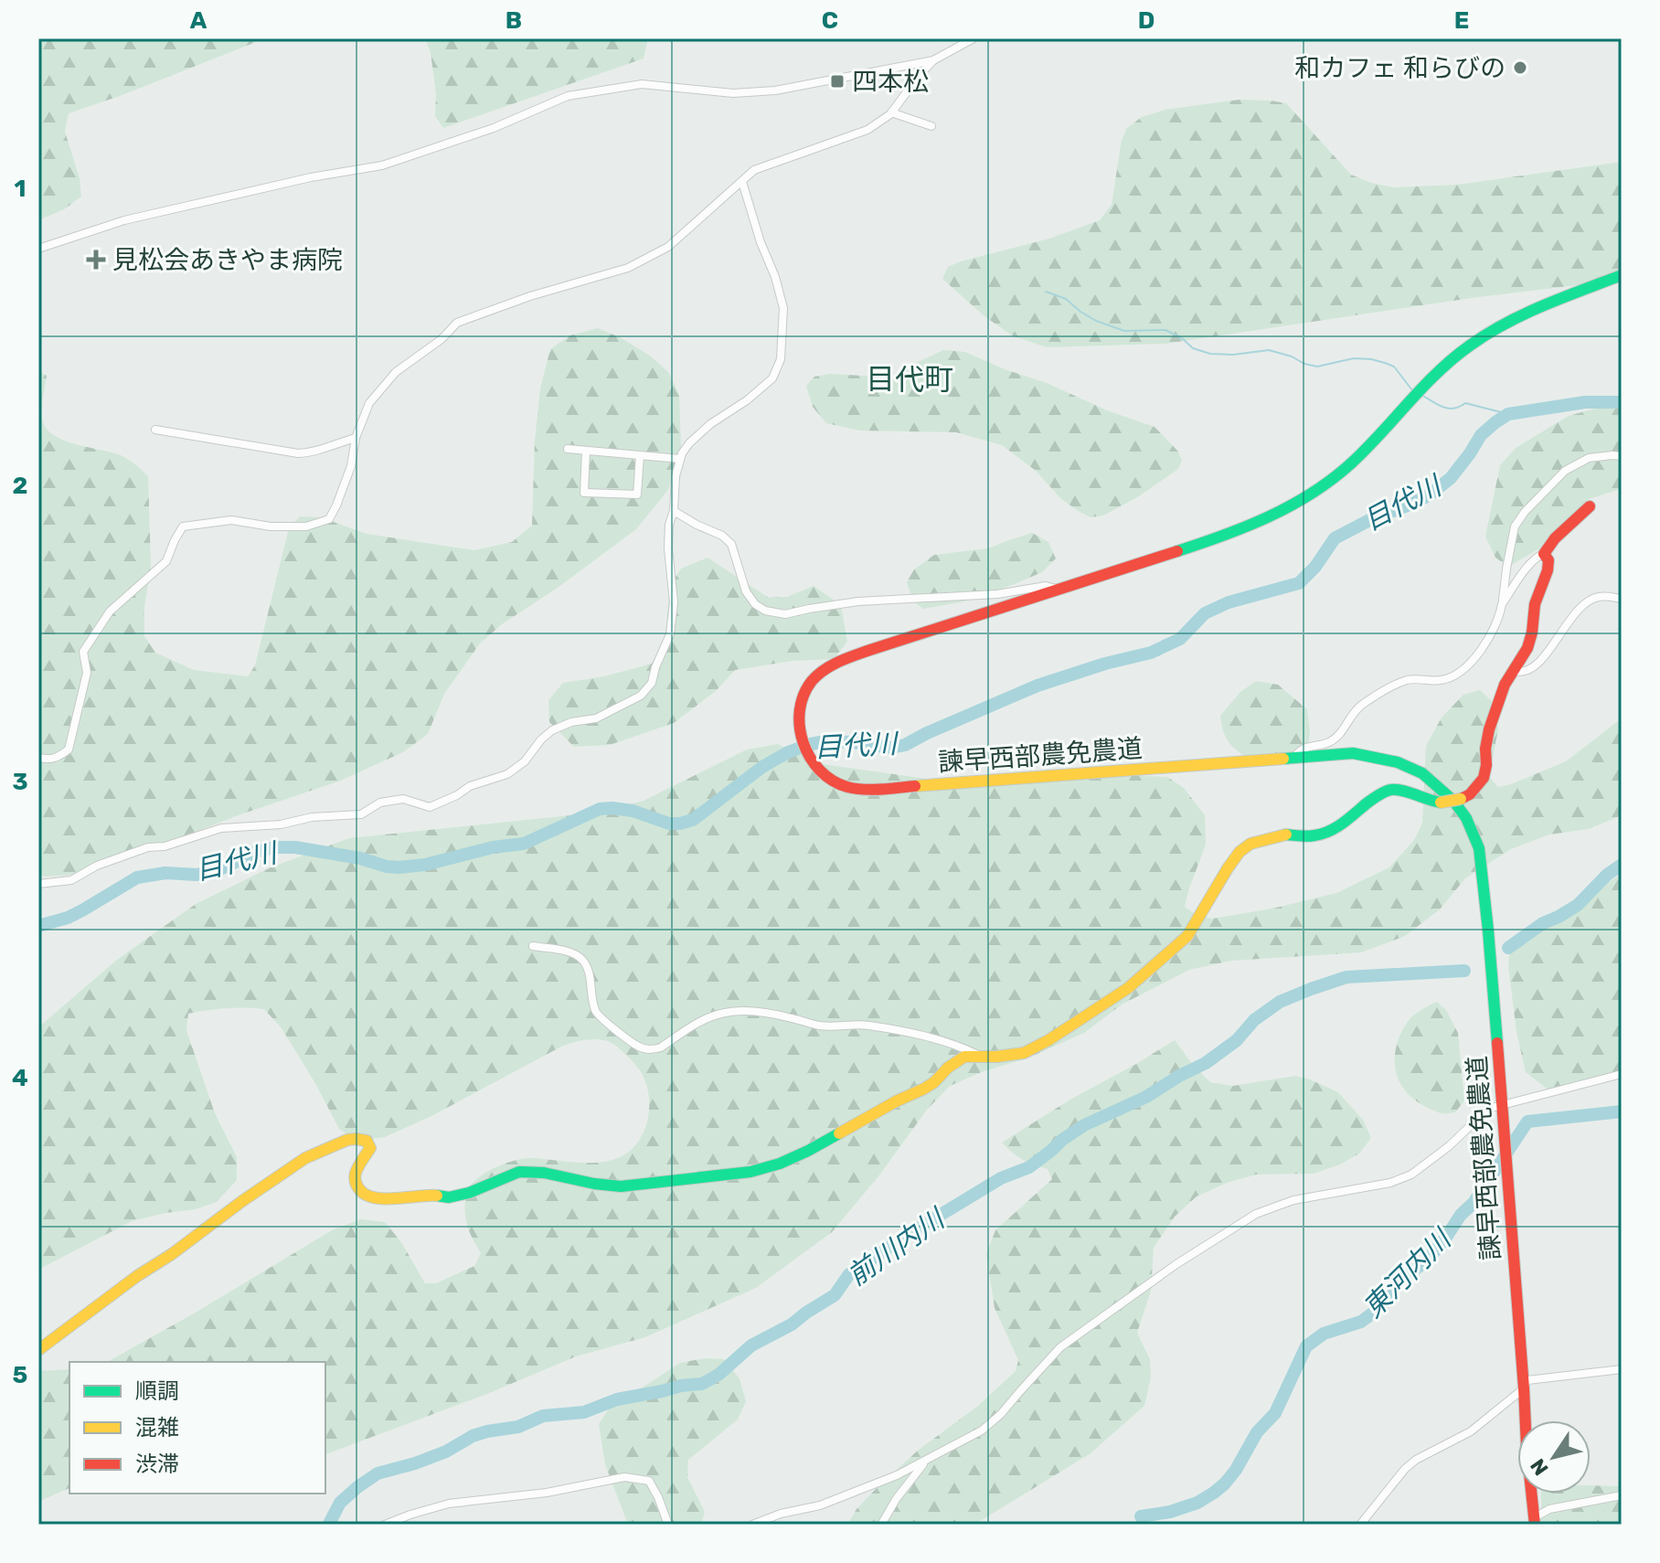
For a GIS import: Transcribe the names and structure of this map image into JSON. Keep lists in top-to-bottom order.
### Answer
{
  "streets": {
    "street": ["諫早西部農免農道"]
  },
  "districts": ["目代町"],
  "water": ["目代川", "前川内川", "東河内川"],
  "places": {
    "other": ["和カフェ 和らびの"],
    "transit": ["四本松"],
    "health": ["見松会あきやま病院"]
  },
  "legend": ["順調", "混雑", "渋滞"],
  "north": "bottom left",
  "grid": {
    "columns": [
      "A",
      "B",
      "C",
      "D",
      "E"
    ],
    "rows": [
      "1",
      "2",
      "3",
      "4",
      "5"
    ]
  }
}
